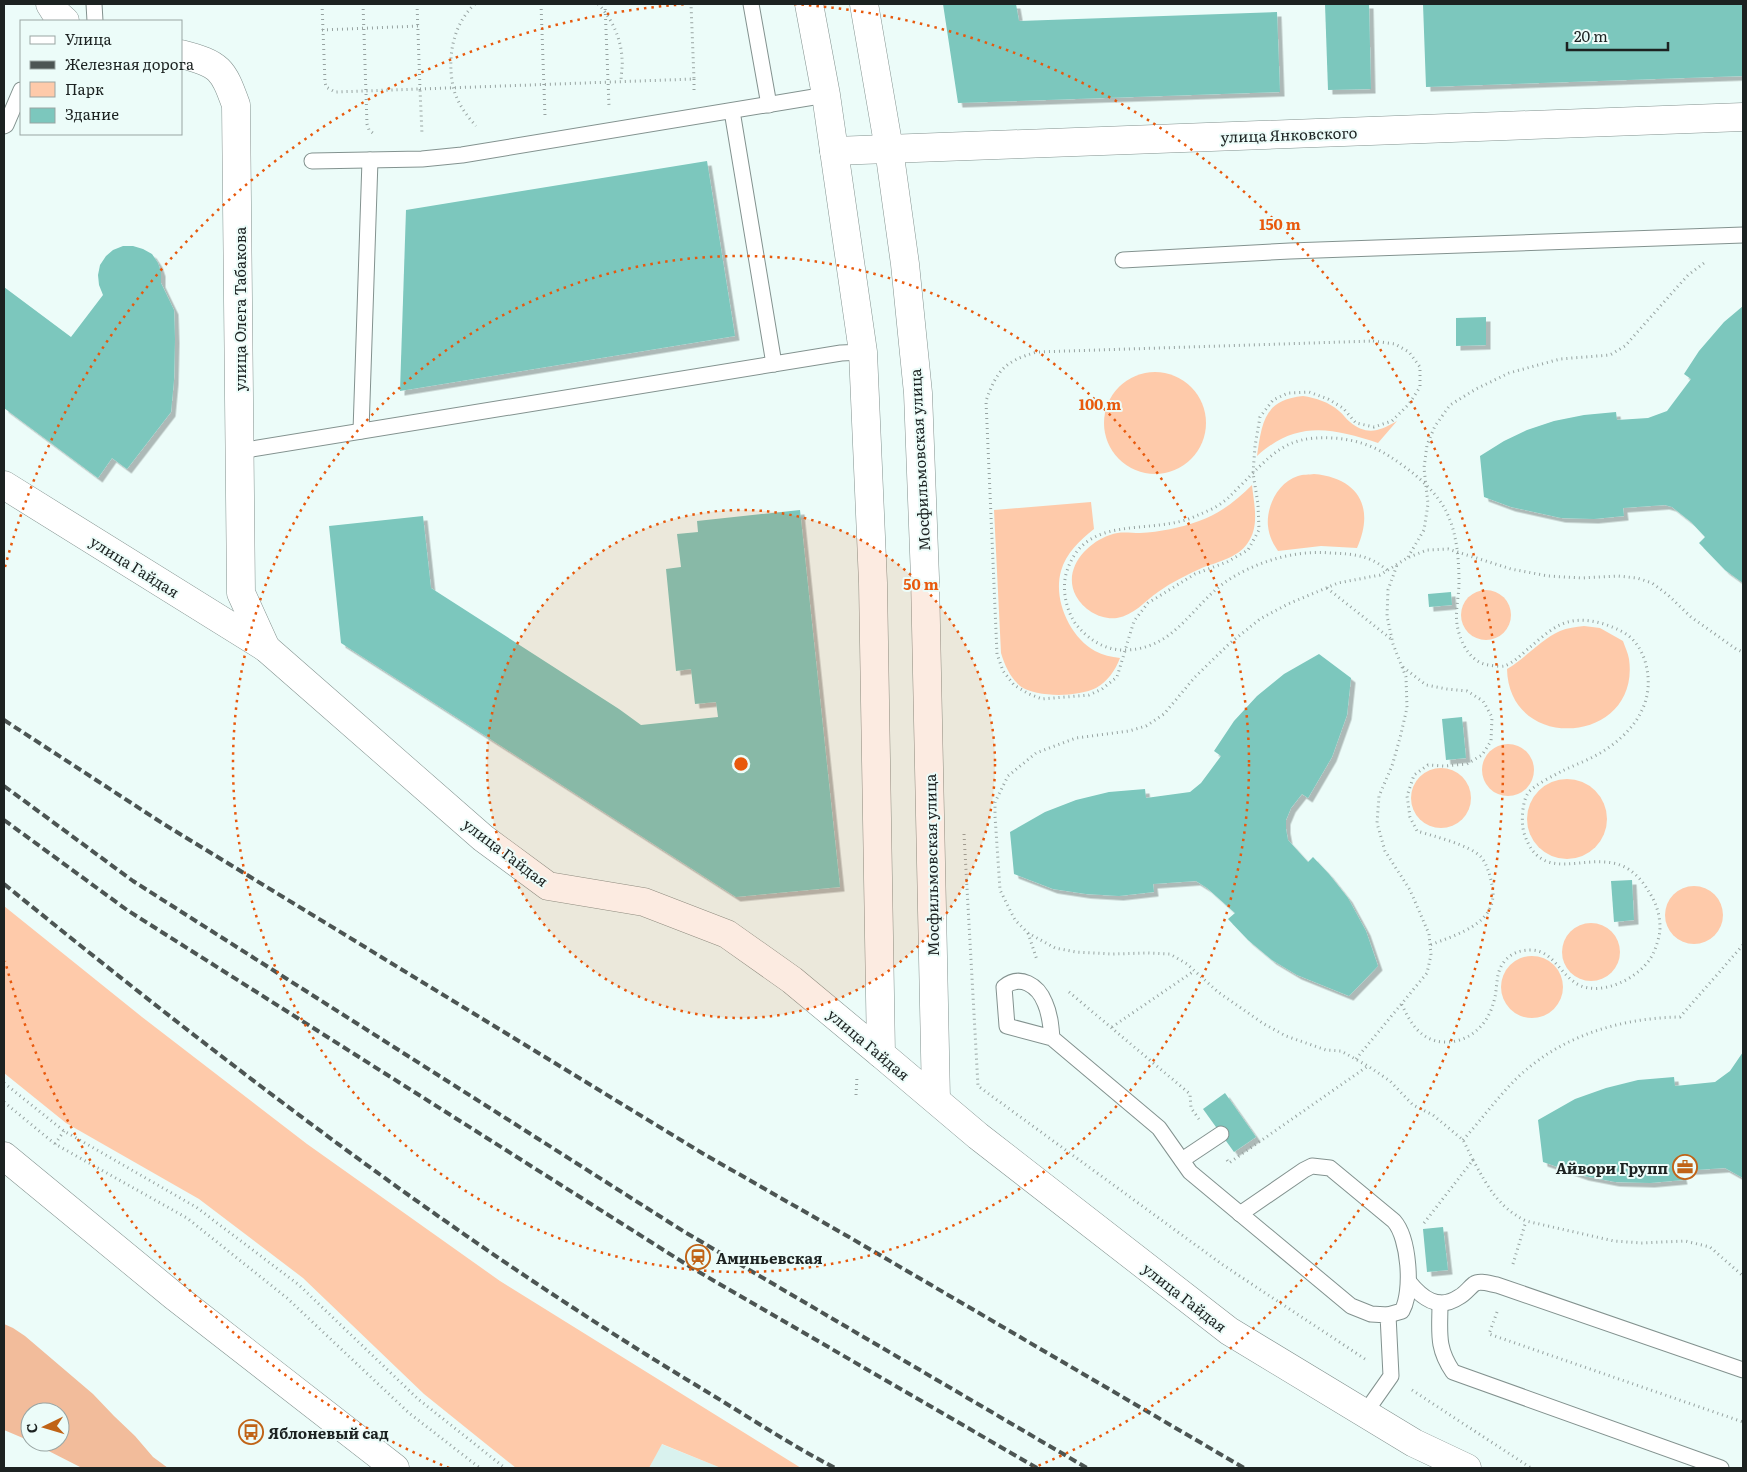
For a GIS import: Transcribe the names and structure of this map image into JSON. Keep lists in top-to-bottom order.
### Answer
{
  "streets": {
    "street": [
      "улица Янковского",
      "улица Олега Табакова",
      "Мосфильмовская улица",
      "улица Гайдая"
    ]
  },
  "crossings": [
    ["улица Янковского", "Мосфильмовская улица"],
    ["улица Олега Табакова", "улица Гайдая"],
    ["Мосфильмовская улица", "улица Гайдая"]
  ],
  "places": {
    "office": ["Айвори Групп"],
    "station": ["Аминьевская"],
    "bus stop": ["Яблоневый сад"]
  },
  "legend": [
    "Улица",
    "Железная дорога",
    "Парк",
    "Здание"
  ],
  "scale_bar": "20 m",
  "north": "left",
  "rings": ["150 m", "100 m", "50 m"]
}
